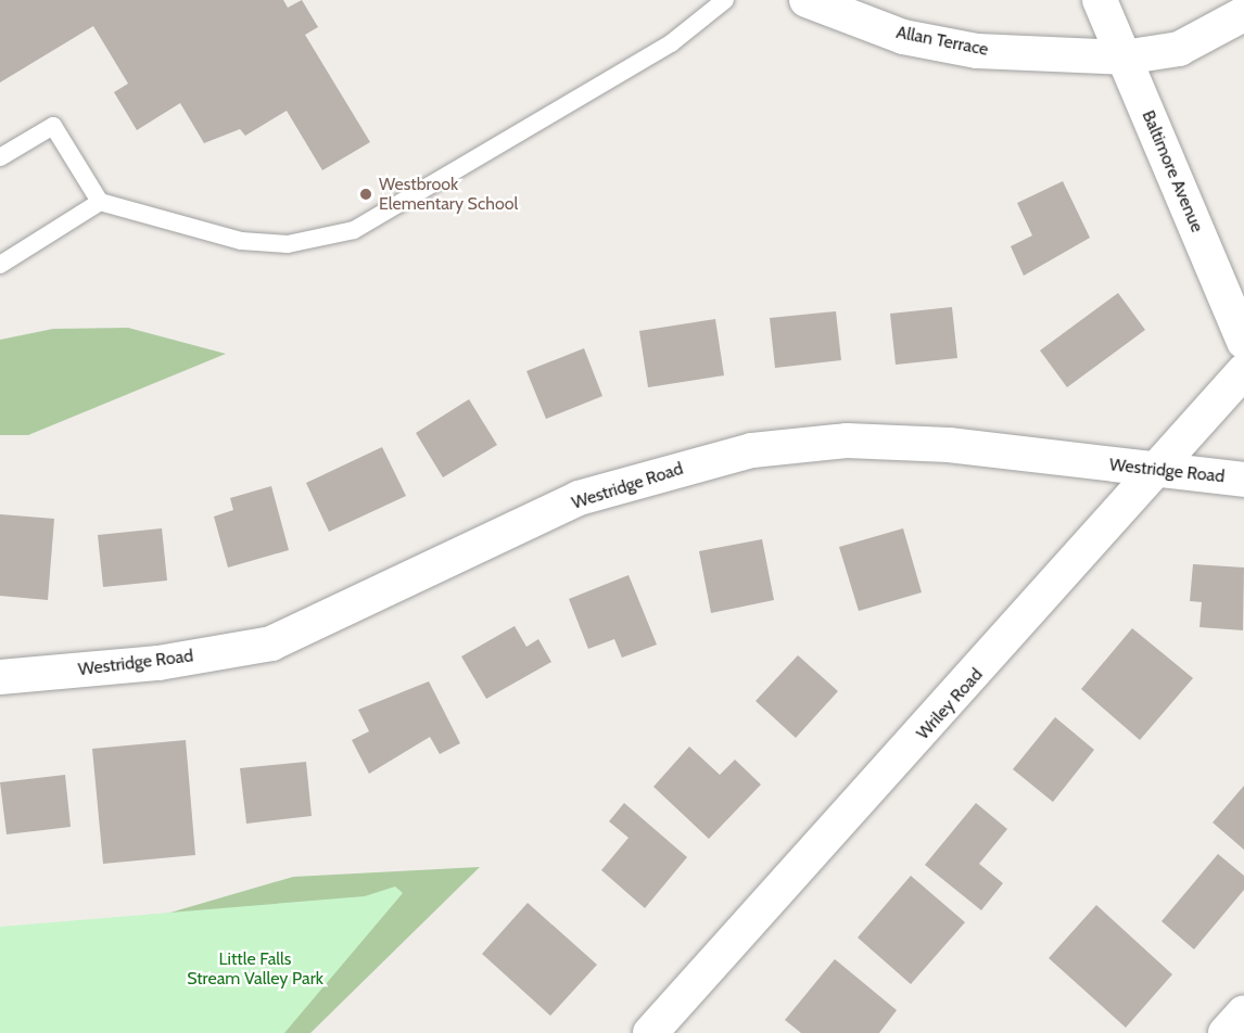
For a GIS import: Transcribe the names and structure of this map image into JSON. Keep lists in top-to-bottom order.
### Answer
{
  "streets": {
    "street": [
      "Allan Terrace",
      "Baltimore Avenue",
      "Westridge Road",
      "Wriley Road"
    ]
  },
  "crossings": [
    ["Allan Terrace", "Baltimore Avenue"],
    ["Westridge Road", "Wriley Road"]
  ],
  "parks": ["Little Falls Stream Valley Park"],
  "places": ["Westbrook Elementary School"]
}
